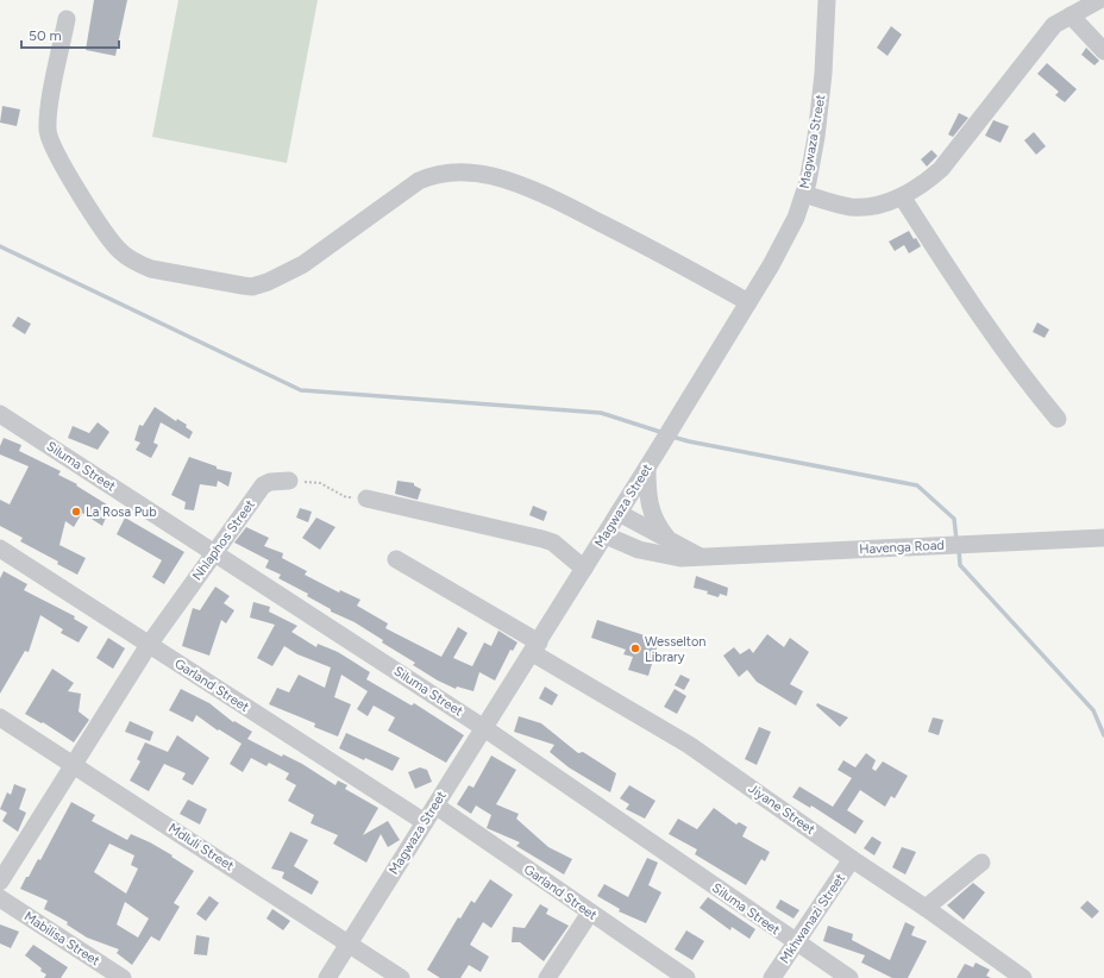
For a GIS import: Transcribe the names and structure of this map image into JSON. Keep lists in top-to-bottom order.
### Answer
{
  "streets": {
    "street": [
      "Magwaza Street",
      "Siluma Street",
      "Nhlaphos Street",
      "Havenga Road",
      "Garland Street",
      "Jiyane Street",
      "Mdluli Street",
      "Mkhwanazi Street",
      "Mabilisa Street"
    ]
  },
  "crossings": [
    ["Magwaza Street", "Siluma Street"],
    ["Magwaza Street", "Havenga Road"],
    ["Magwaza Street", "Garland Street"],
    ["Magwaza Street", "Jiyane Street"],
    ["Magwaza Street", "Mdluli Street"],
    ["Siluma Street", "Nhlaphos Street"],
    ["Siluma Street", "Mkhwanazi Street"],
    ["Nhlaphos Street", "Garland Street"],
    ["Nhlaphos Street", "Mdluli Street"],
    ["Jiyane Street", "Mkhwanazi Street"]
  ],
  "places": ["La Rosa Pub", "Wesselton Library"],
  "scale_bar": "50 m"
}
